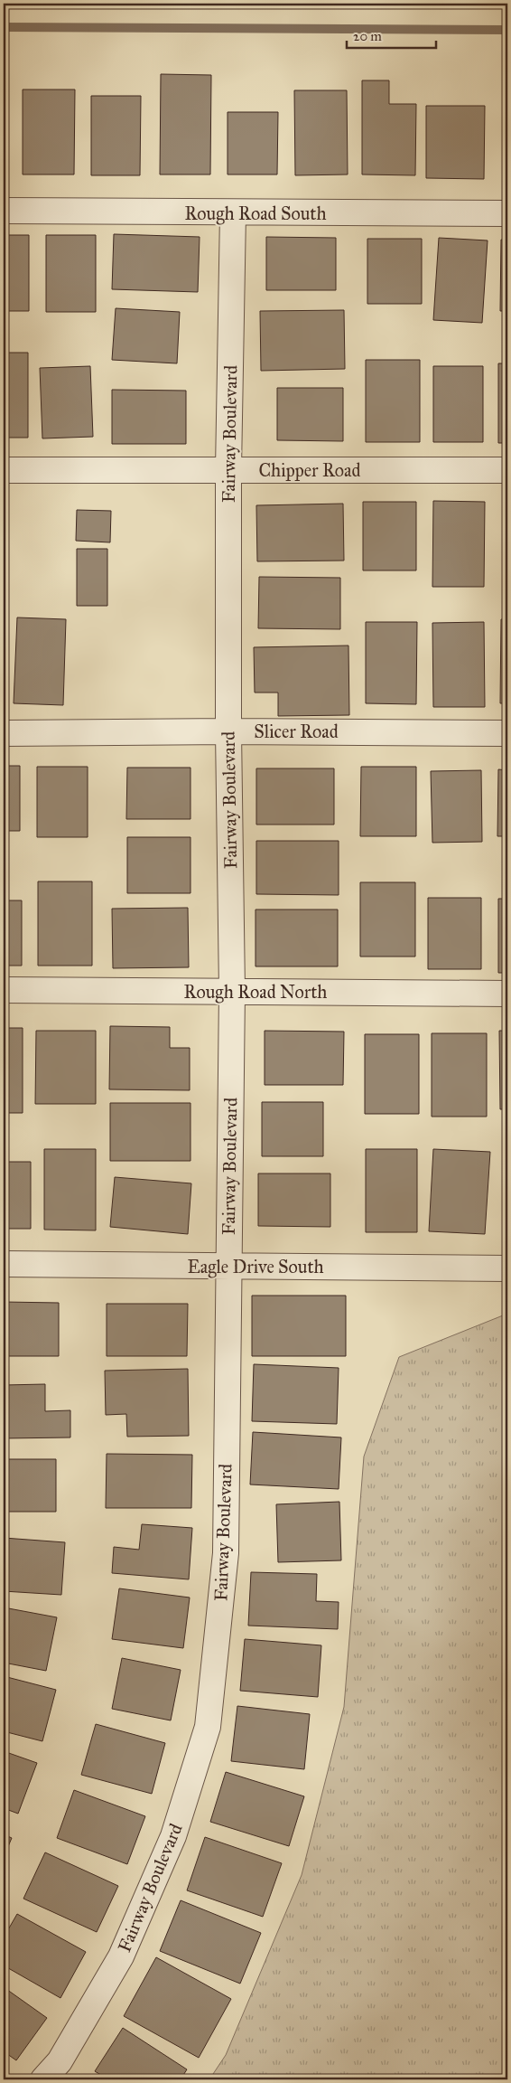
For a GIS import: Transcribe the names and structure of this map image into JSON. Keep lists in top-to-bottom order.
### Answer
{
  "streets": {
    "street": [
      "Rough Road South",
      "Fairway Boulevard",
      "Chipper Road",
      "Slicer Road",
      "Rough Road North",
      "Eagle Drive South"
    ]
  },
  "crossings": [
    ["Rough Road South", "Fairway Boulevard"],
    ["Fairway Boulevard", "Chipper Road"],
    ["Fairway Boulevard", "Slicer Road"],
    ["Fairway Boulevard", "Rough Road North"],
    ["Fairway Boulevard", "Eagle Drive South"]
  ],
  "scale_bar": "20 m"
}
